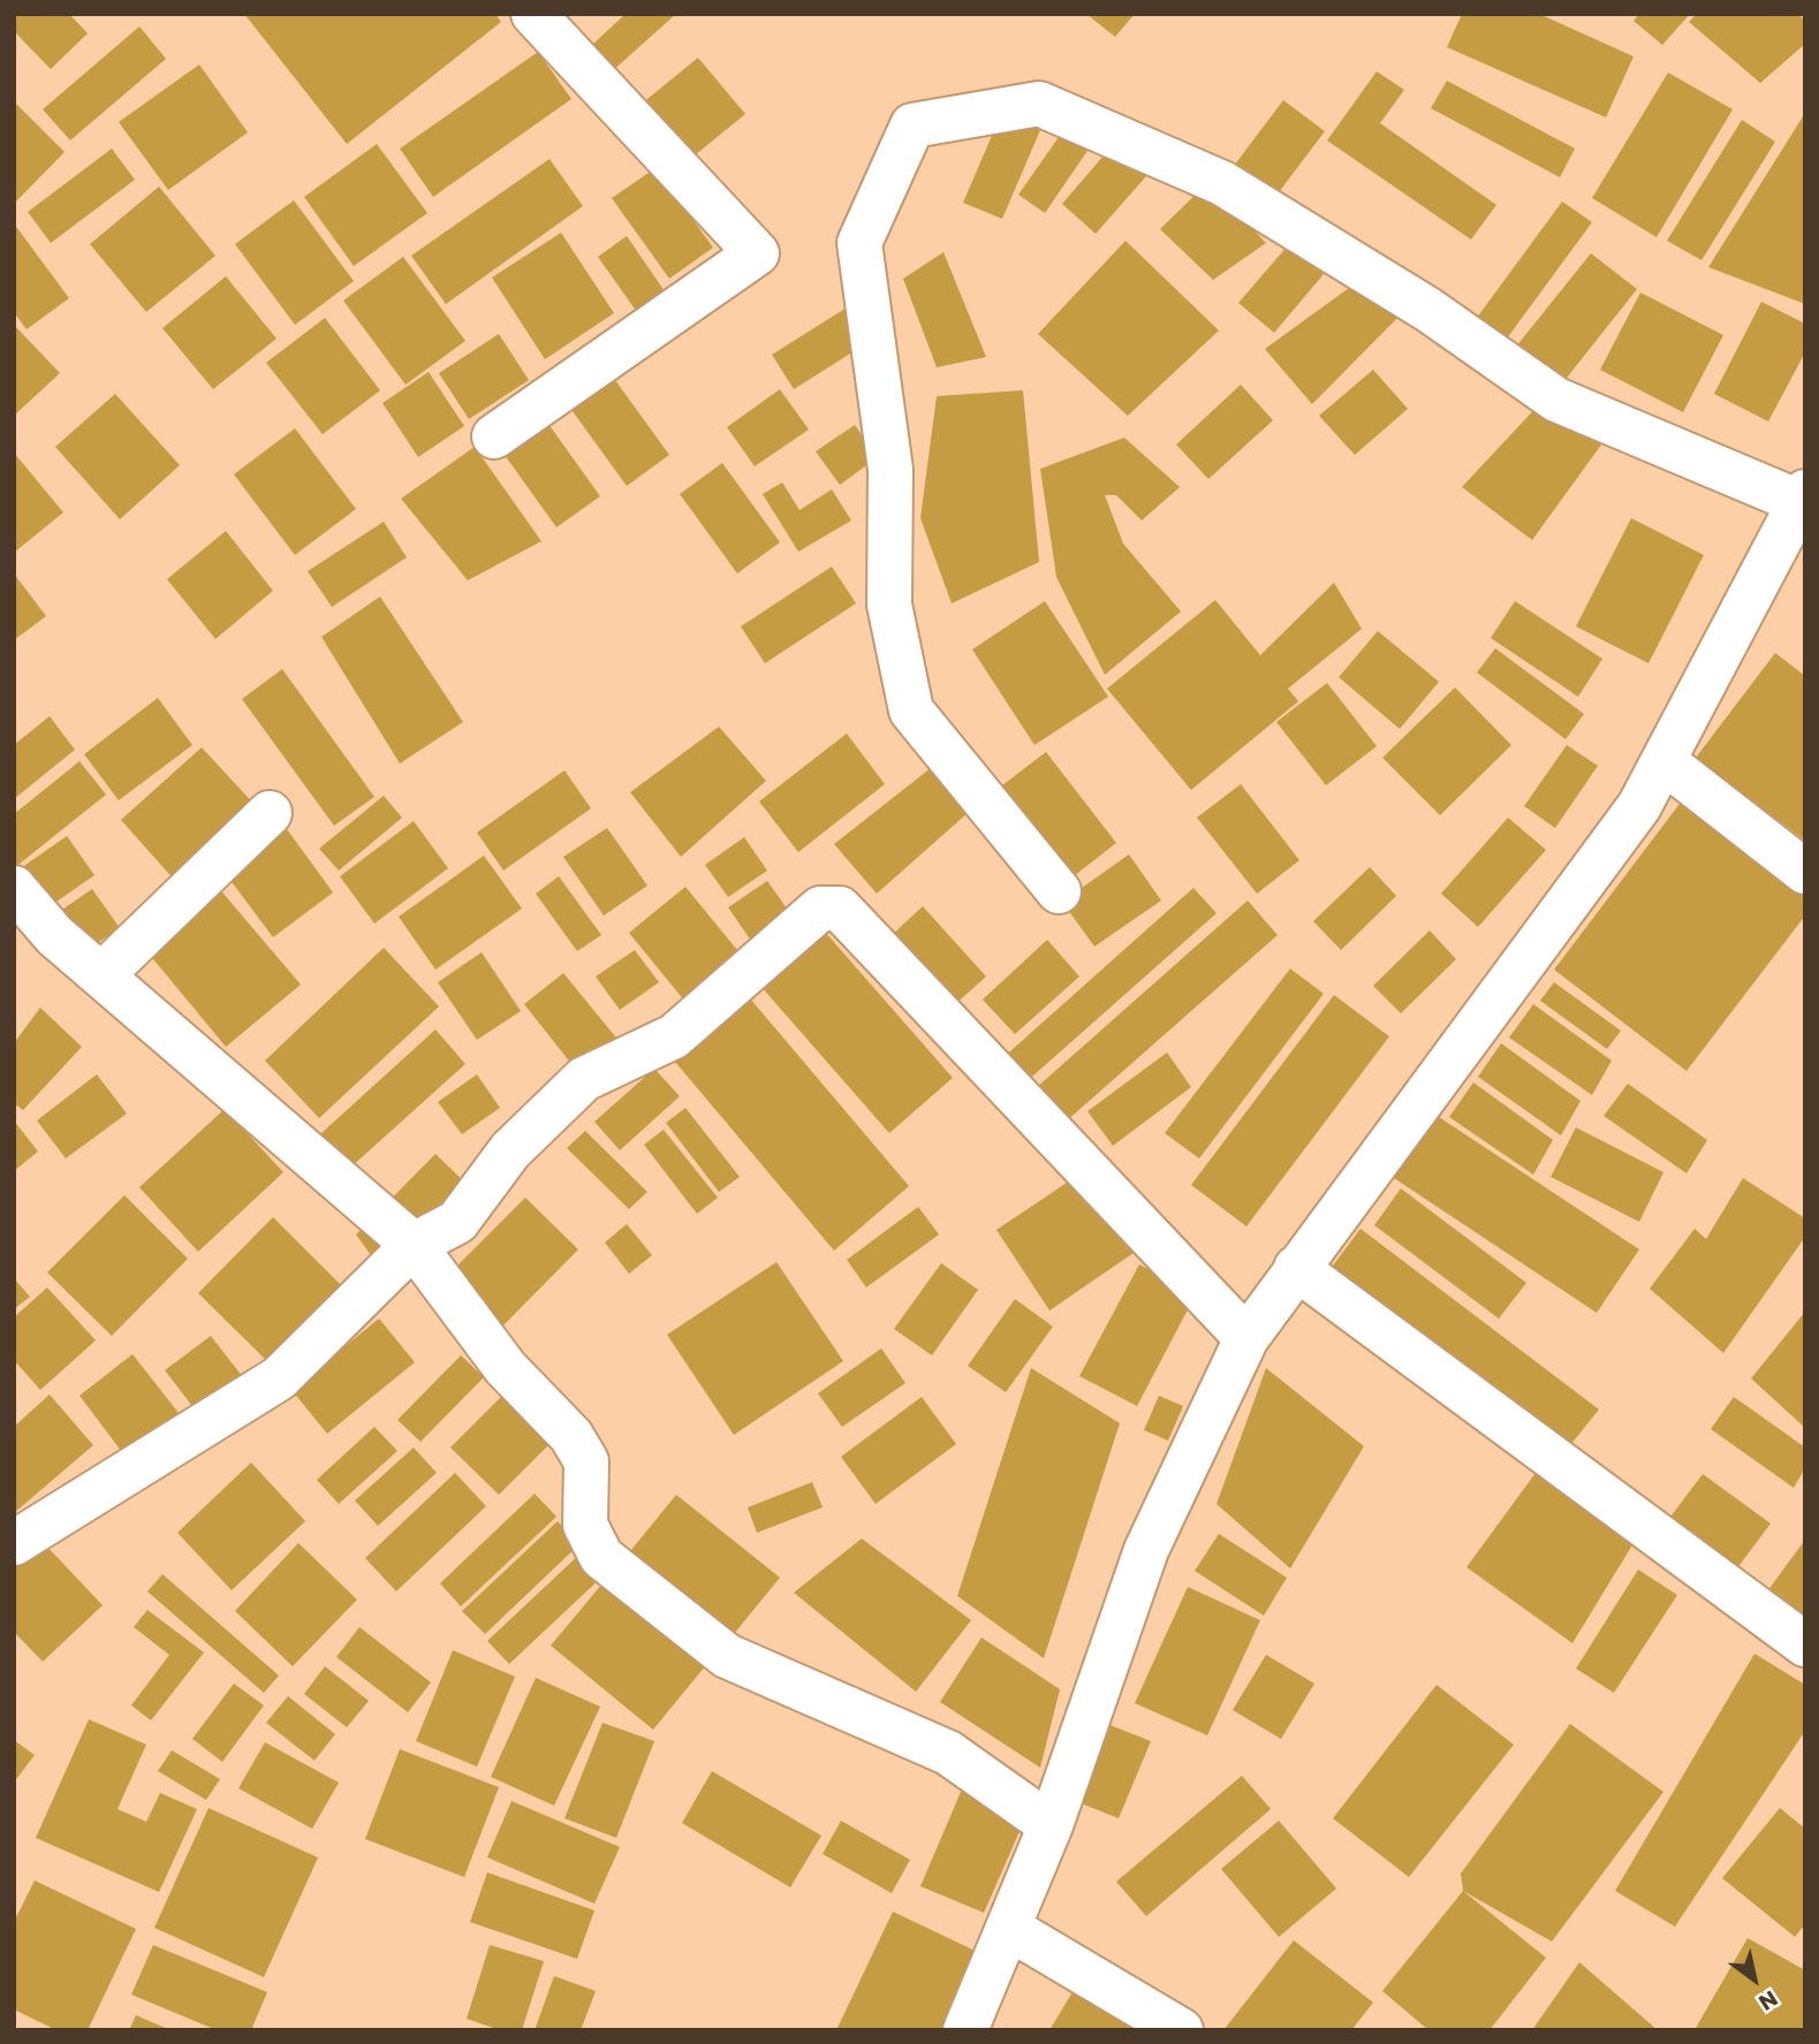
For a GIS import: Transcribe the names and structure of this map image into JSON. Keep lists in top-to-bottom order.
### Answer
{
  "north": "bottom right"
}
